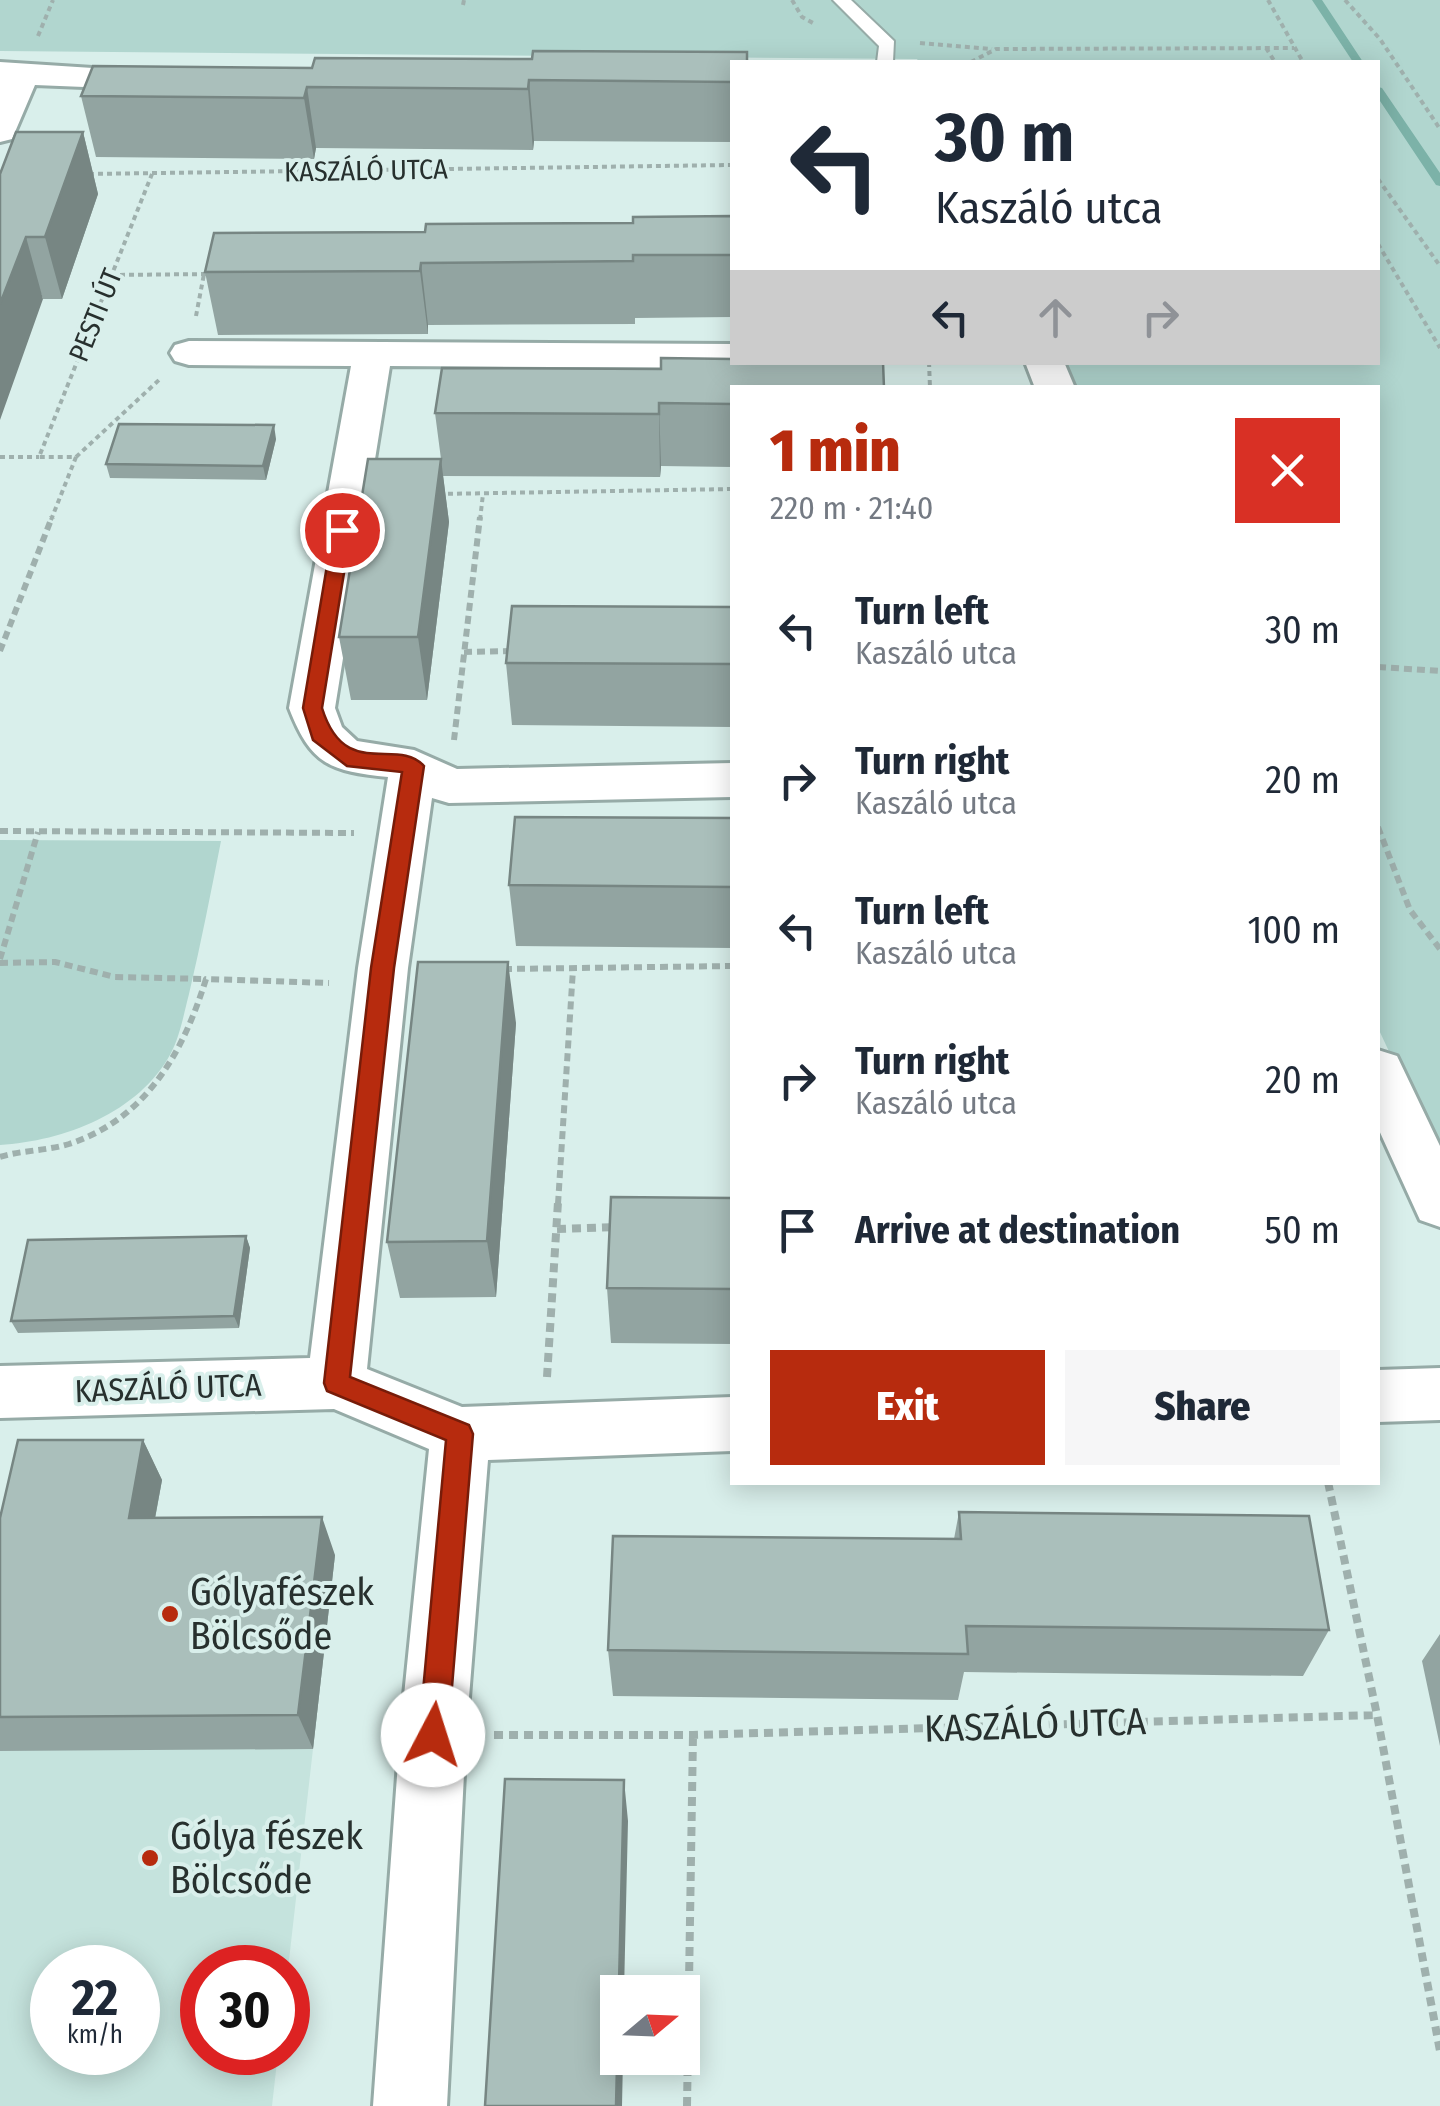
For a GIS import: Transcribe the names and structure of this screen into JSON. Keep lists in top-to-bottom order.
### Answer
{
  "streets": {
    "street": ["KASZÁLÓ UTCA"],
    "path": ["PESTI ÚT"]
  },
  "crossings": [
    ["KASZÁLÓ UTCA", "PESTI ÚT"]
  ],
  "places": ["Gólyafészek Bölcsőde", "Gólya fészek Bölcsőde"],
  "north": "right",
  "page": {
    "turn": ["30 m", "Kaszáló utca"],
    "heading": ["1 min", "220 m · 21:40"],
    "list": [
      {
        "name": "Turn left",
        "note": "Kaszáló utca",
        "value": "30 m"
      },
      {
        "name": "Turn right",
        "note": "Kaszáló utca",
        "value": "20 m"
      },
      {
        "name": "Turn left",
        "note": "Kaszáló utca",
        "value": "100 m"
      },
      {
        "name": "Turn right",
        "note": "Kaszáló utca",
        "value": "20 m"
      },
      {
        "name": "Arrive at destination",
        "value": "50 m"
      }
    ],
    "buttons": ["Exit", "Share"],
    "speed": "22 km/h",
    "limit": "30"
  }
}
